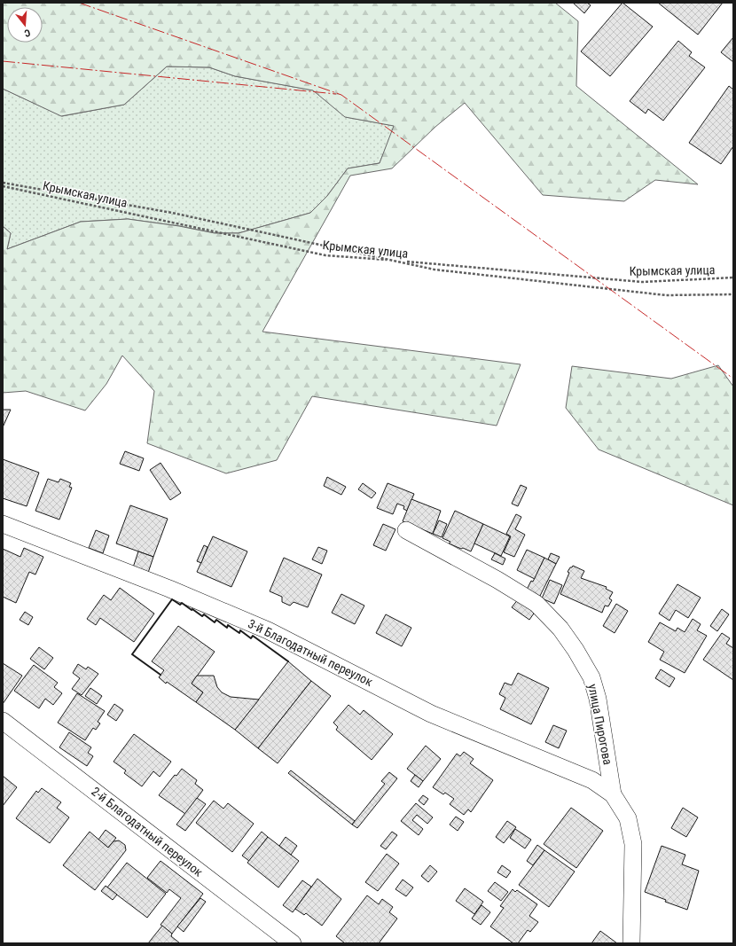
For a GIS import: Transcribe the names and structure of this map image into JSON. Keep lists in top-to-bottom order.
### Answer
{
  "streets": {
    "street": ["3-й Благодатный переулок", "улица Пирогова", "2-й Благодатный переулок"],
    "path": ["Крымская улица"]
  },
  "crossings": [
    ["3-й Благодатный переулок", "улица Пирогова"]
  ],
  "north": "bottom"
}
